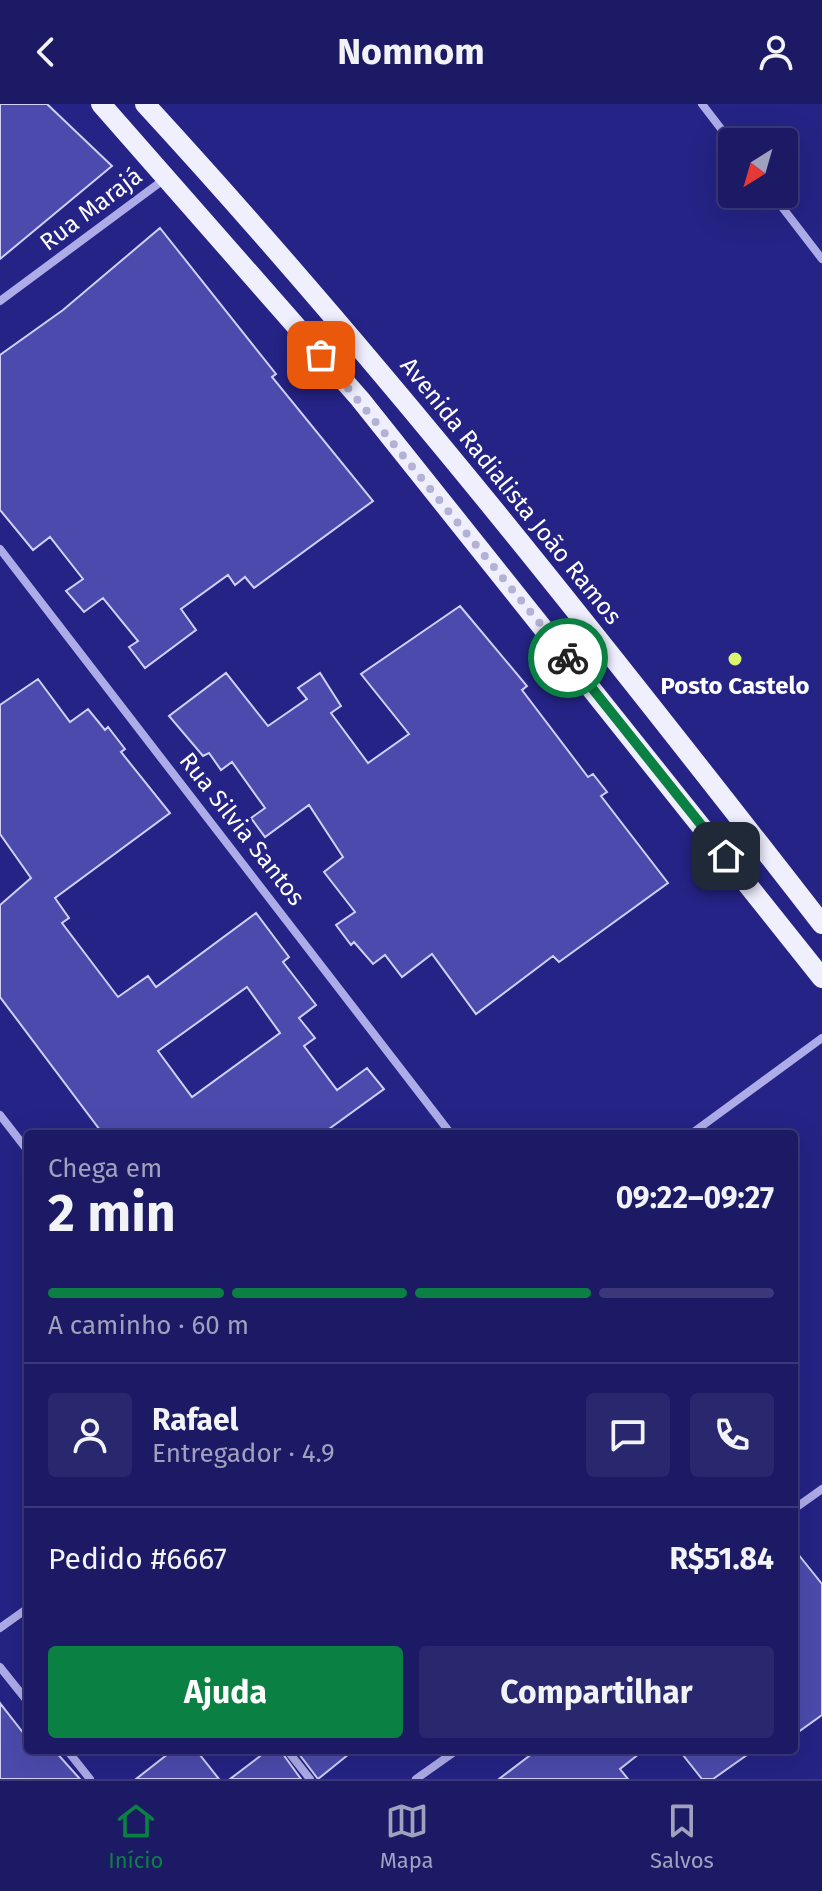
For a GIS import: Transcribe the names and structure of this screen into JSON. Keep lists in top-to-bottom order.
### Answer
{
  "streets": {
    "main road": ["Avenida Radialista João Ramos"],
    "street": ["Rua Marajá", "Rua Silvia Santos"]
  },
  "places": ["Posto Castelo"],
  "north": "bottom left",
  "page": {
    "header": "Nomnom",
    "heading": ["2 min", "Chega em", "09:22–09:27"],
    "panel": [
      "Rafael",
      "Entregador · 4.9",
      "Pedido #6667",
      "R$51.84"
    ],
    "bar": "A caminho · 60 m",
    "buttons": ["Ajuda", "Compartilhar"],
    "tabs": ["Início", "Mapa", "Salvos"]
  }
}
